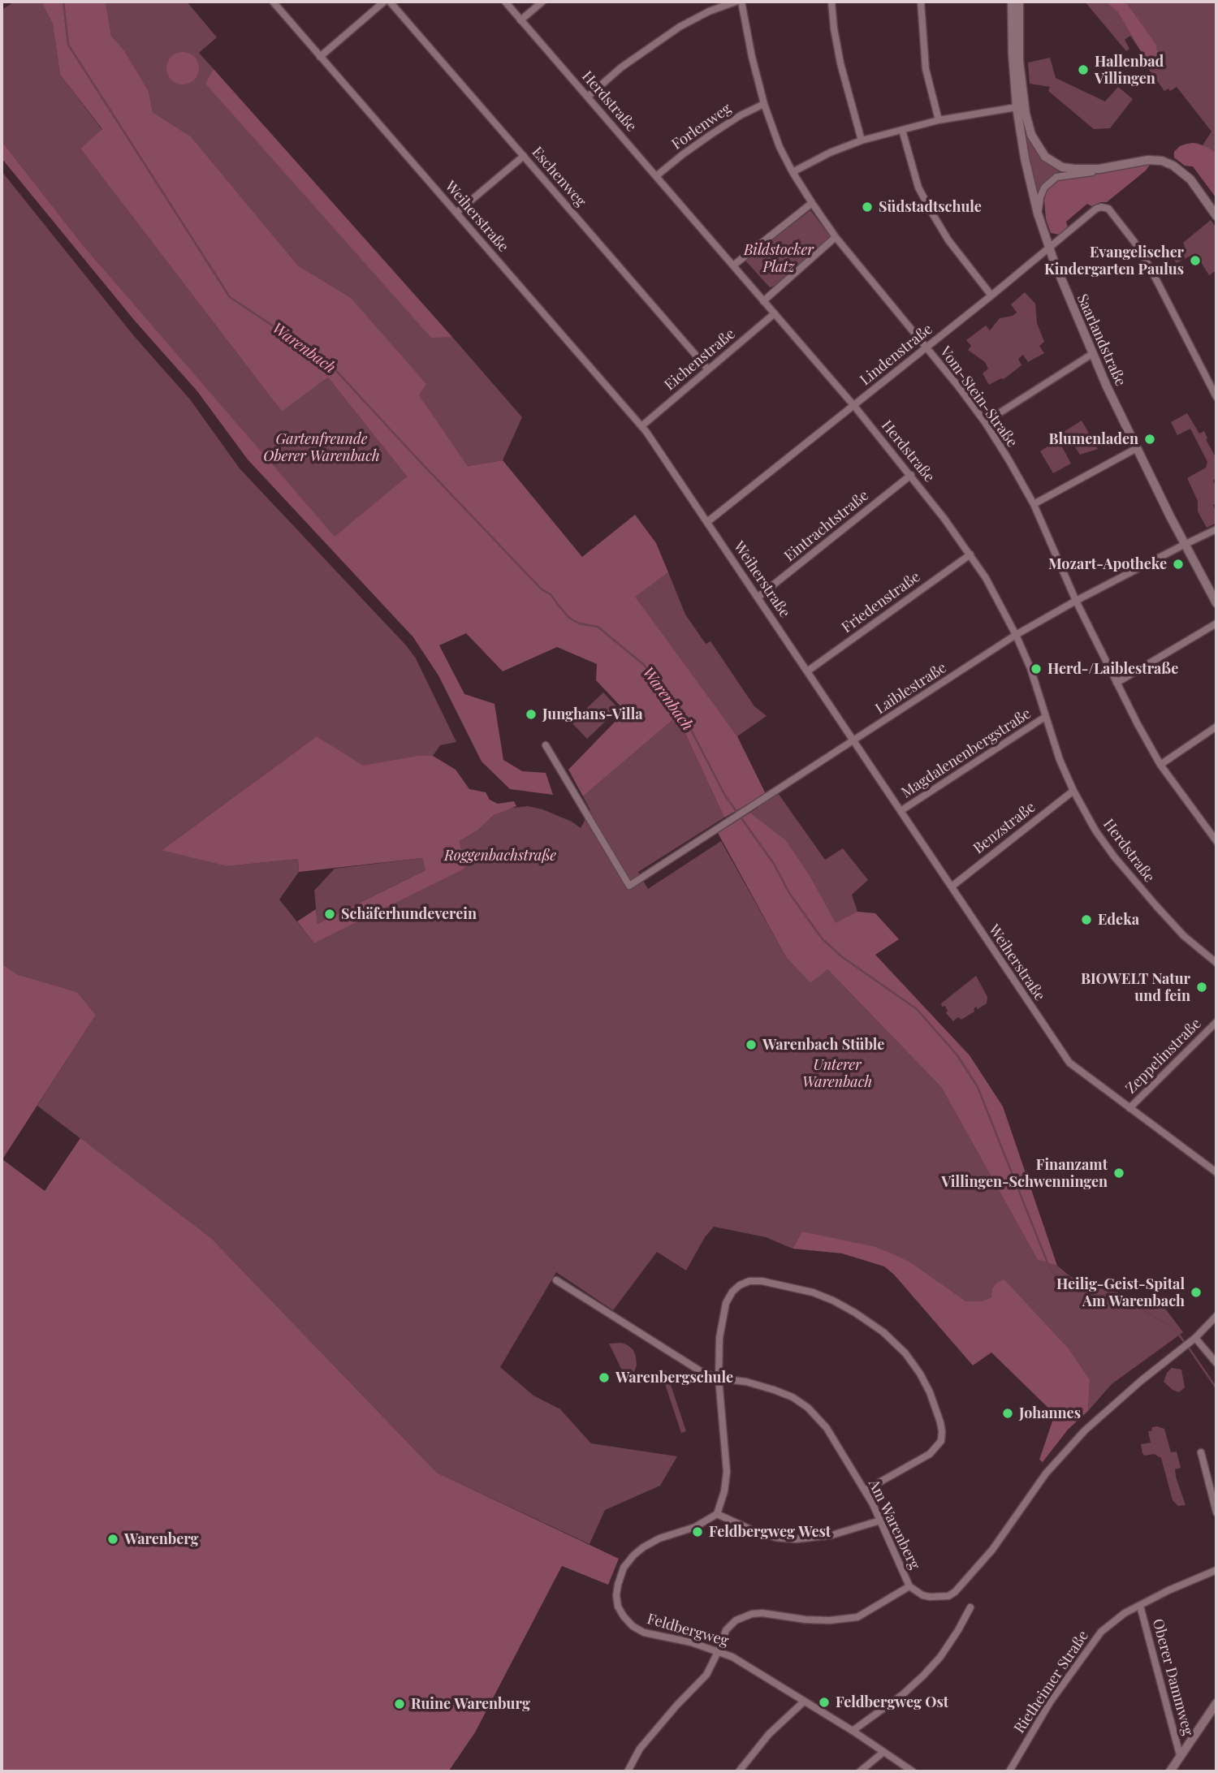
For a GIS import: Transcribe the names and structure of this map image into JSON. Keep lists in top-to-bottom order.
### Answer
{
  "streets": {
    "street": [
      "Herdstraße",
      "Forlenweg",
      "Eschenweg",
      "Weiherstraße",
      "Saarlandstraße",
      "Lindenstraße",
      "Eichenstraße",
      "Vom-Stein-Straße",
      "Eintrachtstraße",
      "Friedenstraße",
      "Laiblestraße",
      "Magdalenenbergstraße",
      "Benzstraße",
      "Zeppelinstraße",
      "Am Warenberg",
      "Feldbergweg",
      "Oberer Dammweg",
      "Rietheimer Straße"
    ]
  },
  "crossings": [
    ["Herdstraße", "Forlenweg"],
    ["Herdstraße", "Lindenstraße"],
    ["Herdstraße", "Eichenstraße"],
    ["Herdstraße", "Eintrachtstraße"],
    ["Herdstraße", "Friedenstraße"],
    ["Herdstraße", "Laiblestraße"],
    ["Herdstraße", "Magdalenenbergstraße"],
    ["Herdstraße", "Benzstraße"],
    ["Forlenweg", "Vom-Stein-Straße"],
    ["Eschenweg", "Eichenstraße"],
    ["Weiherstraße", "Lindenstraße"],
    ["Weiherstraße", "Eichenstraße"],
    ["Weiherstraße", "Eintrachtstraße"],
    ["Weiherstraße", "Friedenstraße"],
    ["Weiherstraße", "Laiblestraße"],
    ["Weiherstraße", "Magdalenenbergstraße"],
    ["Weiherstraße", "Benzstraße"],
    ["Weiherstraße", "Zeppelinstraße"],
    ["Saarlandstraße", "Lindenstraße"],
    ["Saarlandstraße", "Laiblestraße"],
    ["Lindenstraße", "Vom-Stein-Straße"],
    ["Vom-Stein-Straße", "Laiblestraße"],
    ["Oberer Dammweg", "Rietheimer Straße"]
  ],
  "water": ["Warenbach"],
  "parks": [
    "Bildstocker Platz",
    "Gartenfreunde Oberer Warenbach",
    "Roggenbachstraße",
    "Unterer Warenbach"
  ],
  "places": [
    "Hallenbad Villingen",
    "Südstadtschule",
    "Evangelischer Kindergarten Paulus",
    "Blumenladen",
    "Mozart-Apotheke",
    "Herd-/Laiblestraße",
    "Junghans-Villa",
    "Schäferhundeverein",
    "Edeka",
    "BIOWELT Natur und fein",
    "Warenbach Stüble",
    "Finanzamt Villingen-Schwenningen",
    "Heilig-Geist-Spital Am Warenbach",
    "Warenbergschule",
    "Johannes",
    "Feldbergweg West",
    "Warenberg",
    "Feldbergweg Ost",
    "Ruine Warenburg"
  ]
}
